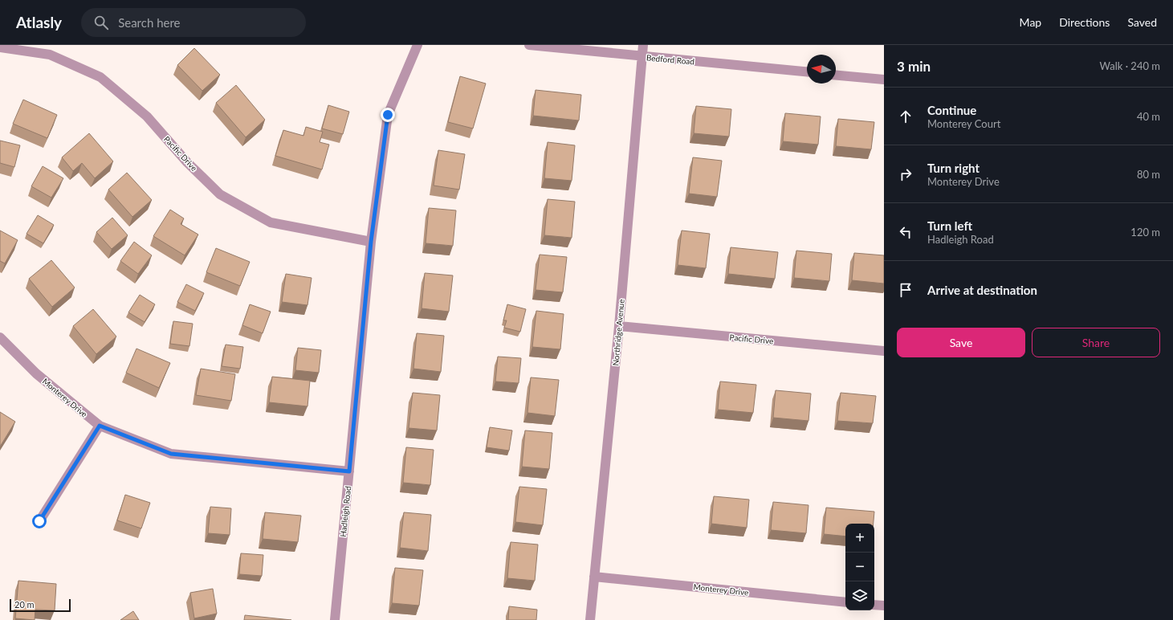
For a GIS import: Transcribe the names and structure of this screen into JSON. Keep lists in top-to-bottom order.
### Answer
{
  "streets": {
    "street": [
      "Bedford Road",
      "Pacific Drive",
      "Northridge Avenue",
      "Monterey Drive",
      "Hadleigh Road"
    ]
  },
  "crossings": [
    ["Bedford Road", "Northridge Avenue"],
    ["Pacific Drive", "Northridge Avenue"],
    ["Pacific Drive", "Hadleigh Road"],
    ["Northridge Avenue", "Monterey Drive"],
    ["Monterey Drive", "Hadleigh Road"]
  ],
  "scale_bar": "20 m",
  "north": "left",
  "page": {
    "header": "Atlasly",
    "search": "Search here",
    "nav": ["Map", "Directions", "Saved"],
    "heading": ["3 min", "Walk · 240 m"],
    "list": [
      ["Continue", "Monterey Court", "40 m"],
      ["Turn right", "Monterey Drive", "80 m"],
      ["Turn left", "Hadleigh Road", "120 m"],
      "Arrive at destination"
    ],
    "buttons": ["Save", "Share"],
    "map_buttons": ["+", "−"],
    "scale": "20 m"
  }
}
